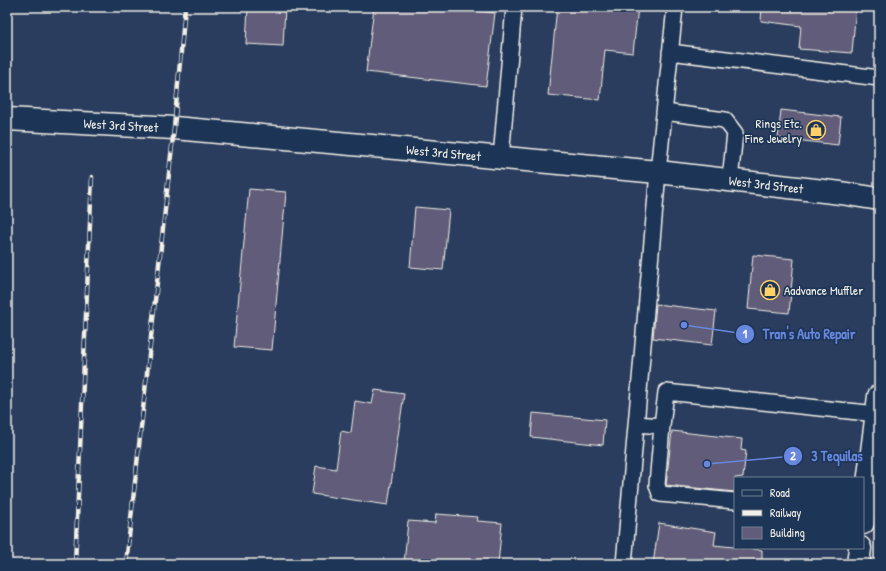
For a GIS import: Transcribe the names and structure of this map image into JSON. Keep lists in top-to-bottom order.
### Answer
{
  "streets": {
    "street": ["West 3rd Street"]
  },
  "places": {
    "shop": ["Rings Etc. Fine Jewelry", "Aadvance Muffler"],
    "other": ["Tran's Auto Repair", "3 Tequilas"]
  },
  "legend": ["Road", "Railway", "Building"]
}
